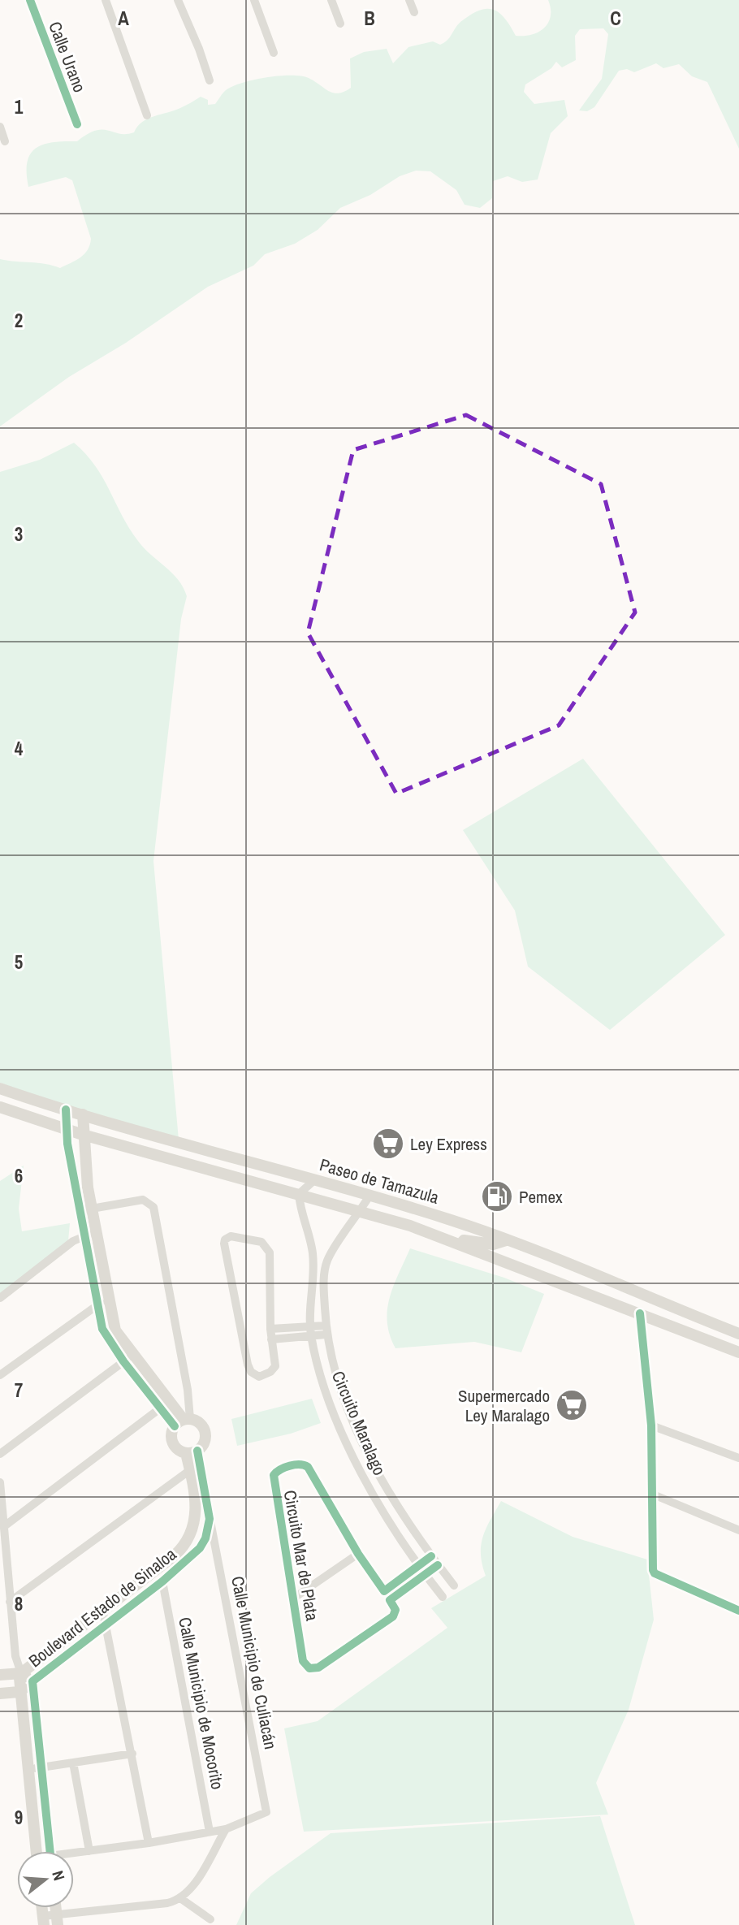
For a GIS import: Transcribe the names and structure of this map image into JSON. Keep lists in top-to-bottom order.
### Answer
{
  "streets": {
    "street": [
      "Calle Urano",
      "Paseo de Tamazula",
      "Circuito Maralago",
      "Circuito Mar de Plata",
      "Boulevard Estado de Sinaloa",
      "Calle Municipio de Culiacán",
      "Calle Municipio de Mocorito"
    ]
  },
  "crossings": [
    ["Paseo de Tamazula", "Circuito Maralago"],
    ["Paseo de Tamazula", "Boulevard Estado de Sinaloa"],
    ["Circuito Maralago", "Circuito Mar de Plata"],
    ["Boulevard Estado de Sinaloa", "Calle Municipio de Culiacán"],
    ["Boulevard Estado de Sinaloa", "Calle Municipio de Mocorito"]
  ],
  "places": {
    "supermarket": ["Ley Express", "Supermercado Ley Maralago"],
    "fuel station": ["Pemex"]
  },
  "north": "right",
  "grid": {
    "columns": ["A", "B", "C"],
    "rows": [
      "1",
      "2",
      "3",
      "4",
      "5",
      "6",
      "7",
      "8",
      "9"
    ]
  }
}
